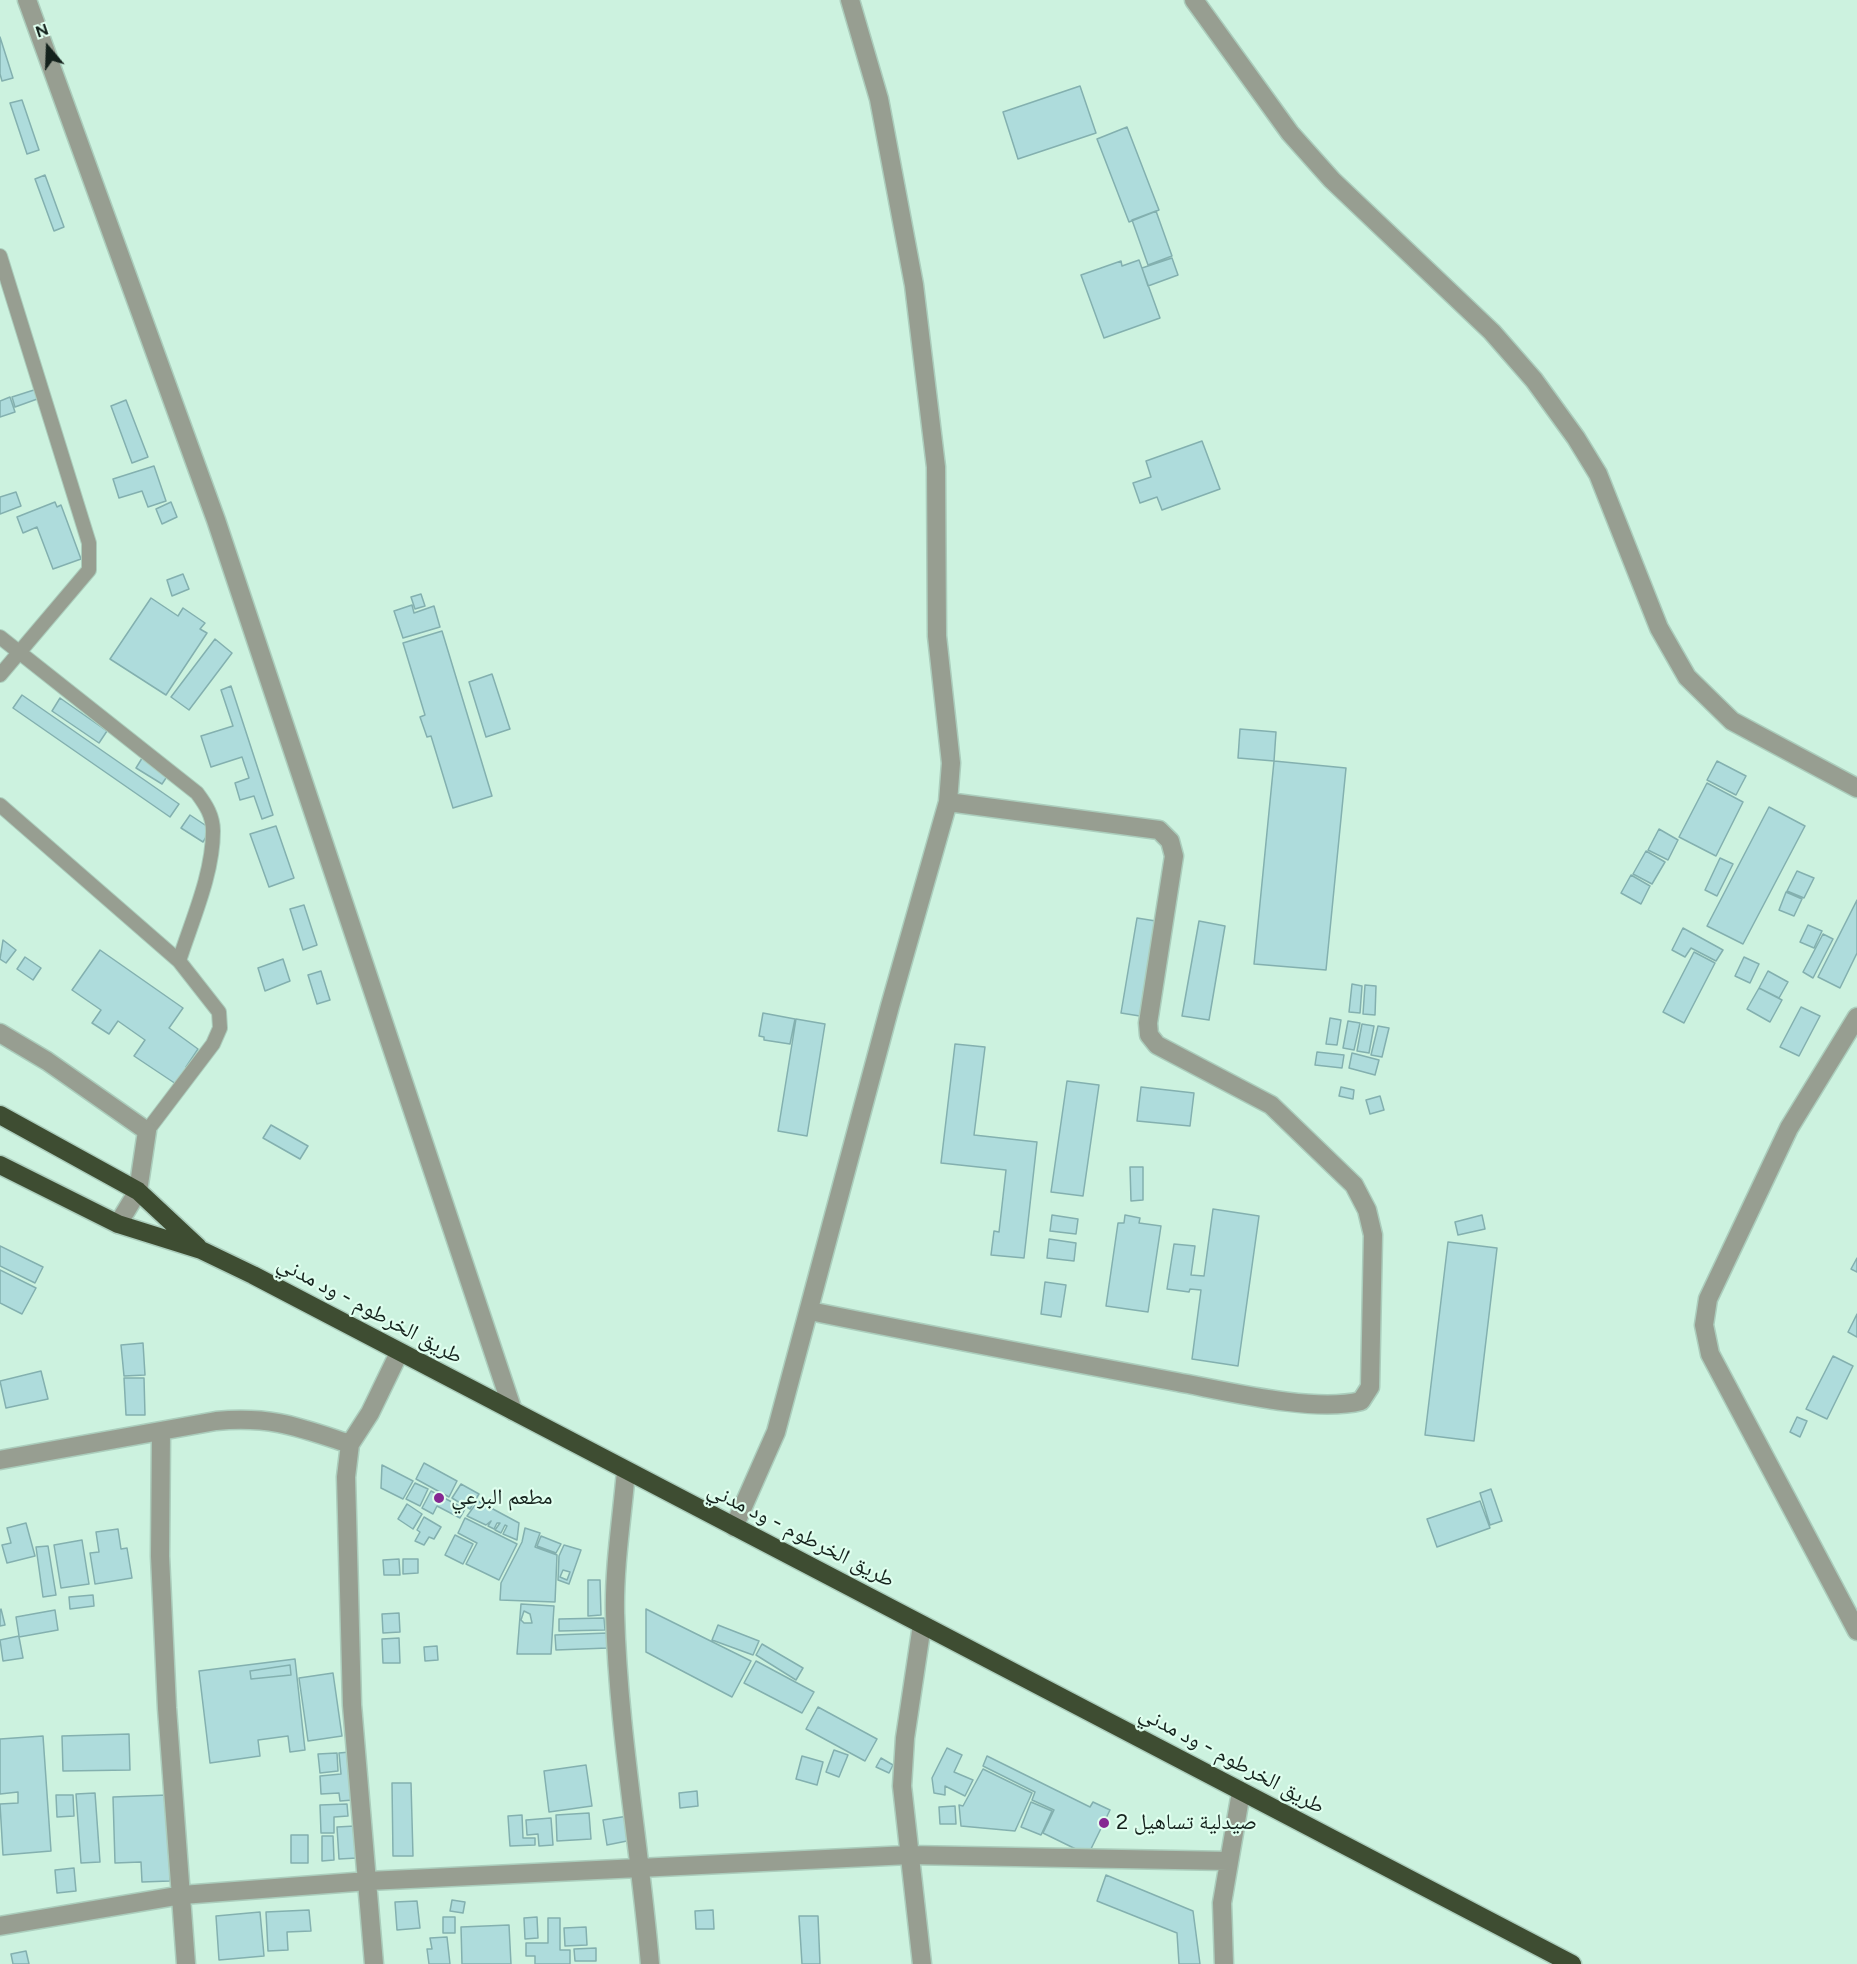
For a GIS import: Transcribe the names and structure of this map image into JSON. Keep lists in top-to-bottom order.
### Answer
{
  "streets": {
    "highway": ["طريق الخرطوم - ود مدني"]
  },
  "places": ["مطعم البرعي", "صيدلية تساهيل 2"],
  "north": "top"
}
